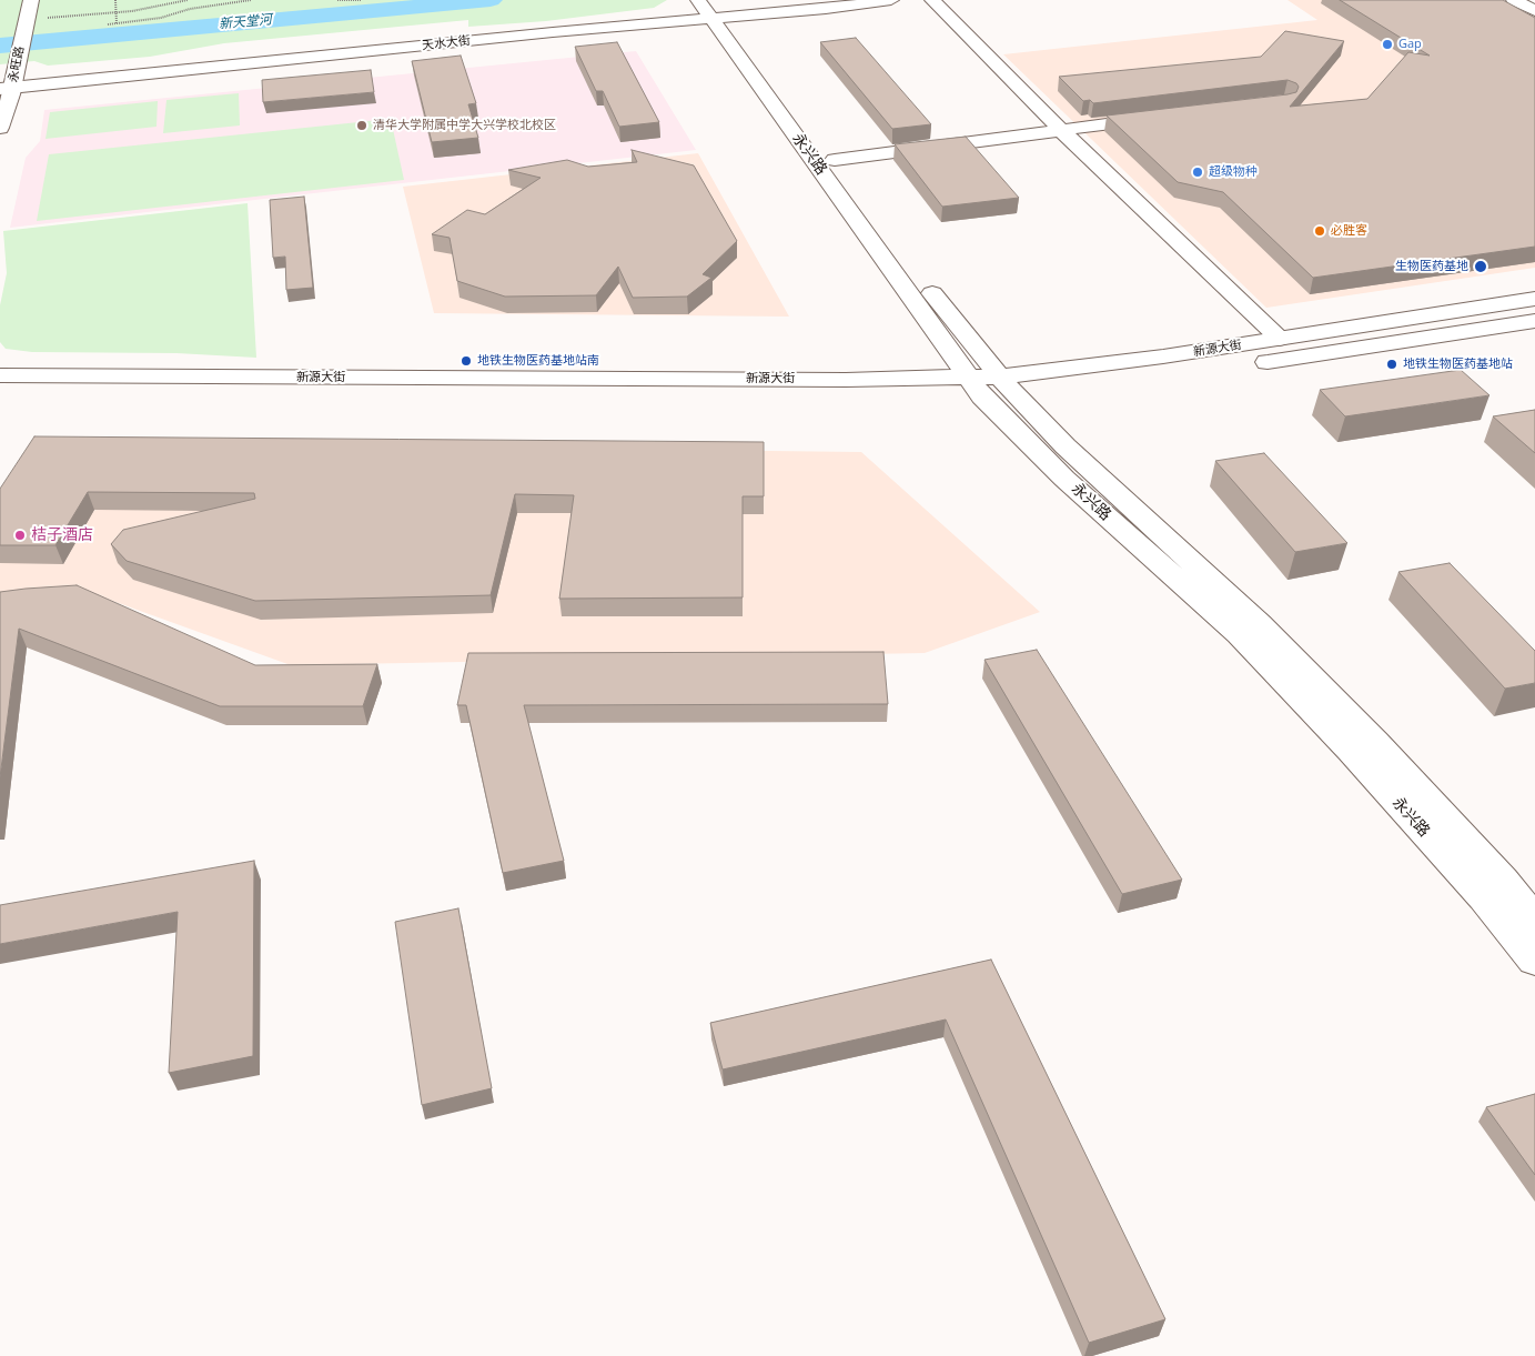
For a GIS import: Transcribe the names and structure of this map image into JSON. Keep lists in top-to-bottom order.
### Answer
{
  "streets": {
    "main road": [
      "天水大街",
      "永旺路",
      "永兴路",
      "新源大街"
    ]
  },
  "crossings": [
    ["天水大街", "永旺路"],
    ["天水大街", "永兴路"],
    ["永兴路", "新源大街"]
  ],
  "water": ["新天堂河"],
  "places": [
    "Gap",
    "清华大学附属中学大兴学校北校区",
    "超级物种",
    "必胜客",
    "生物医药基地",
    "地铁生物医药基地站南",
    "地铁生物医药基地站",
    "桔子酒店"
  ]
}
